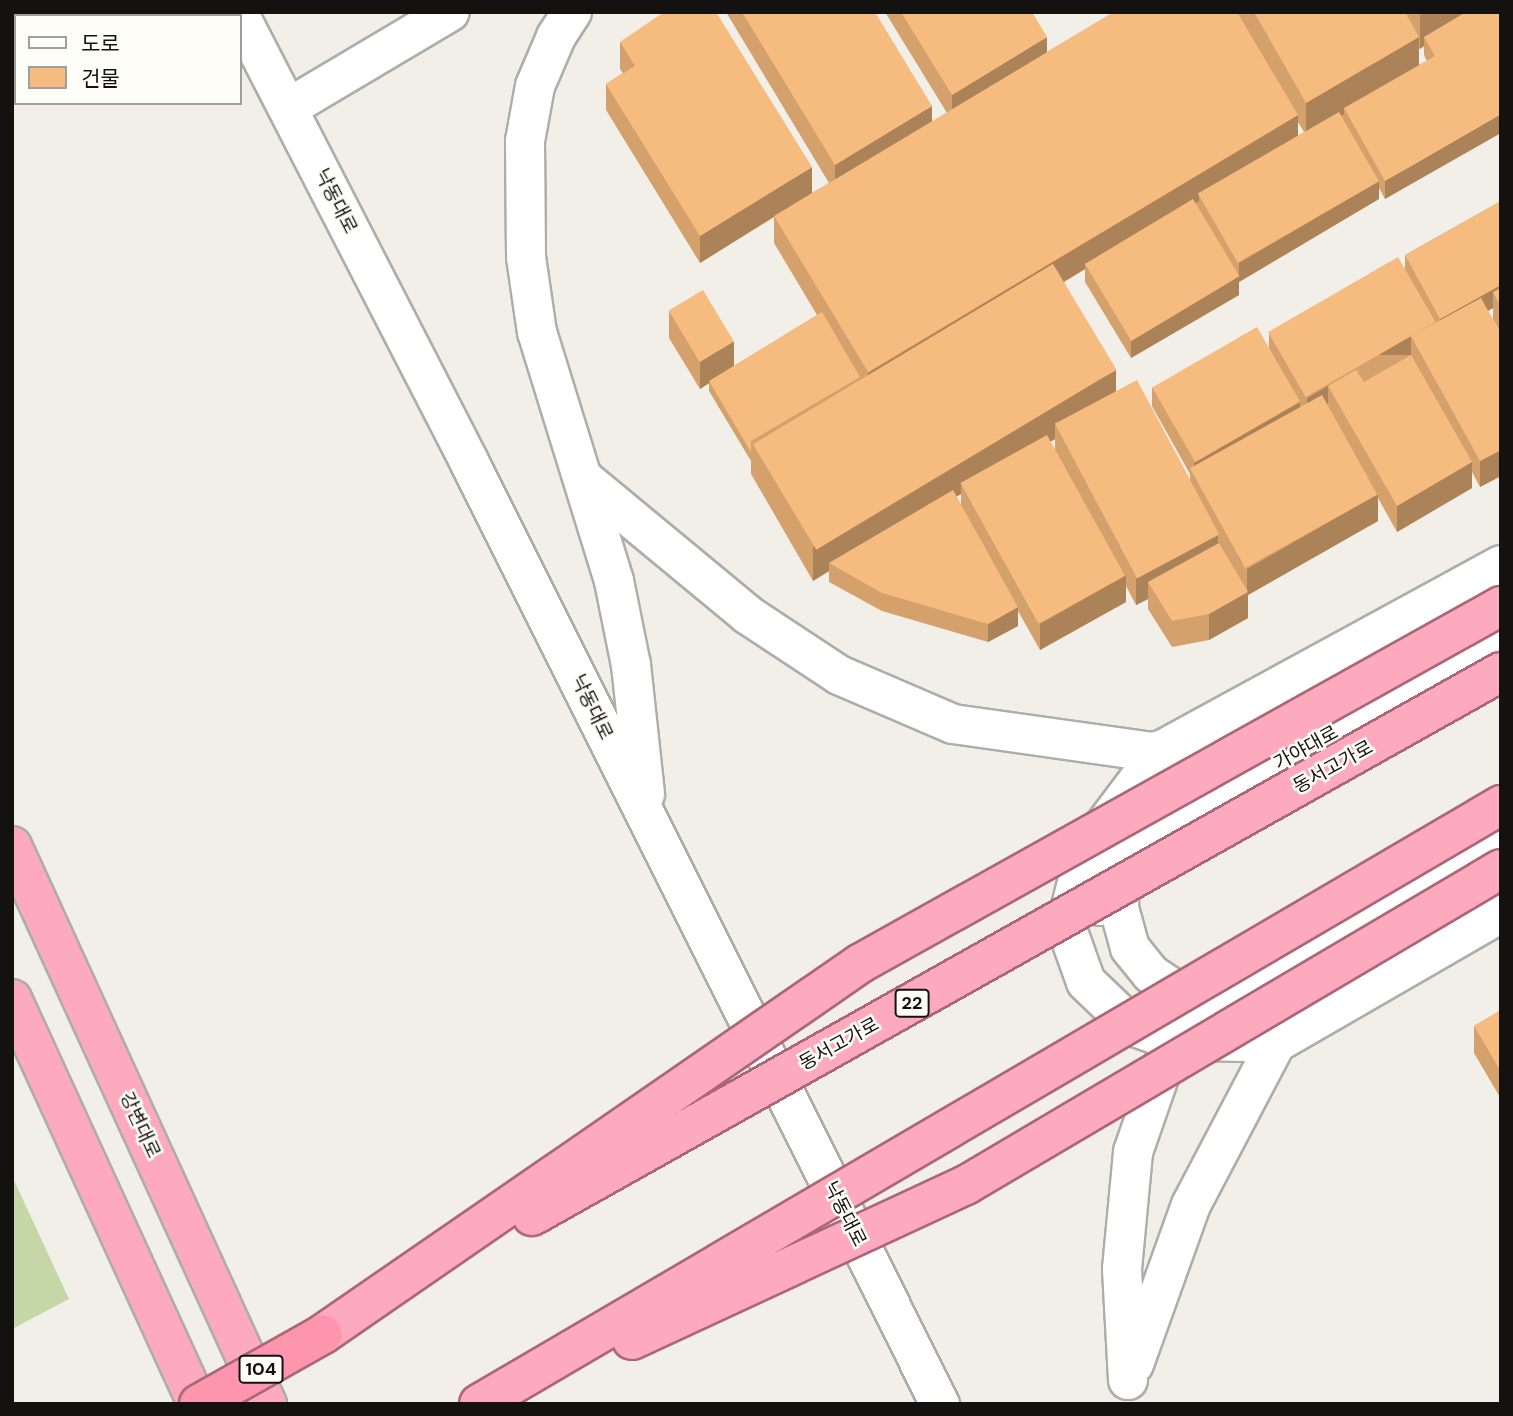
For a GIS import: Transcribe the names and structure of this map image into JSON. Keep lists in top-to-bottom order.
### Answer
{
  "streets": {
    "highway": [
      "동서고가로",
      "22",
      "강변대로",
      "104"
    ],
    "main road": ["낙동대로", "가야대로"]
  },
  "crossings": [
    ["동서고가로", "104"]
  ],
  "legend": ["도로", "건물"]
}
